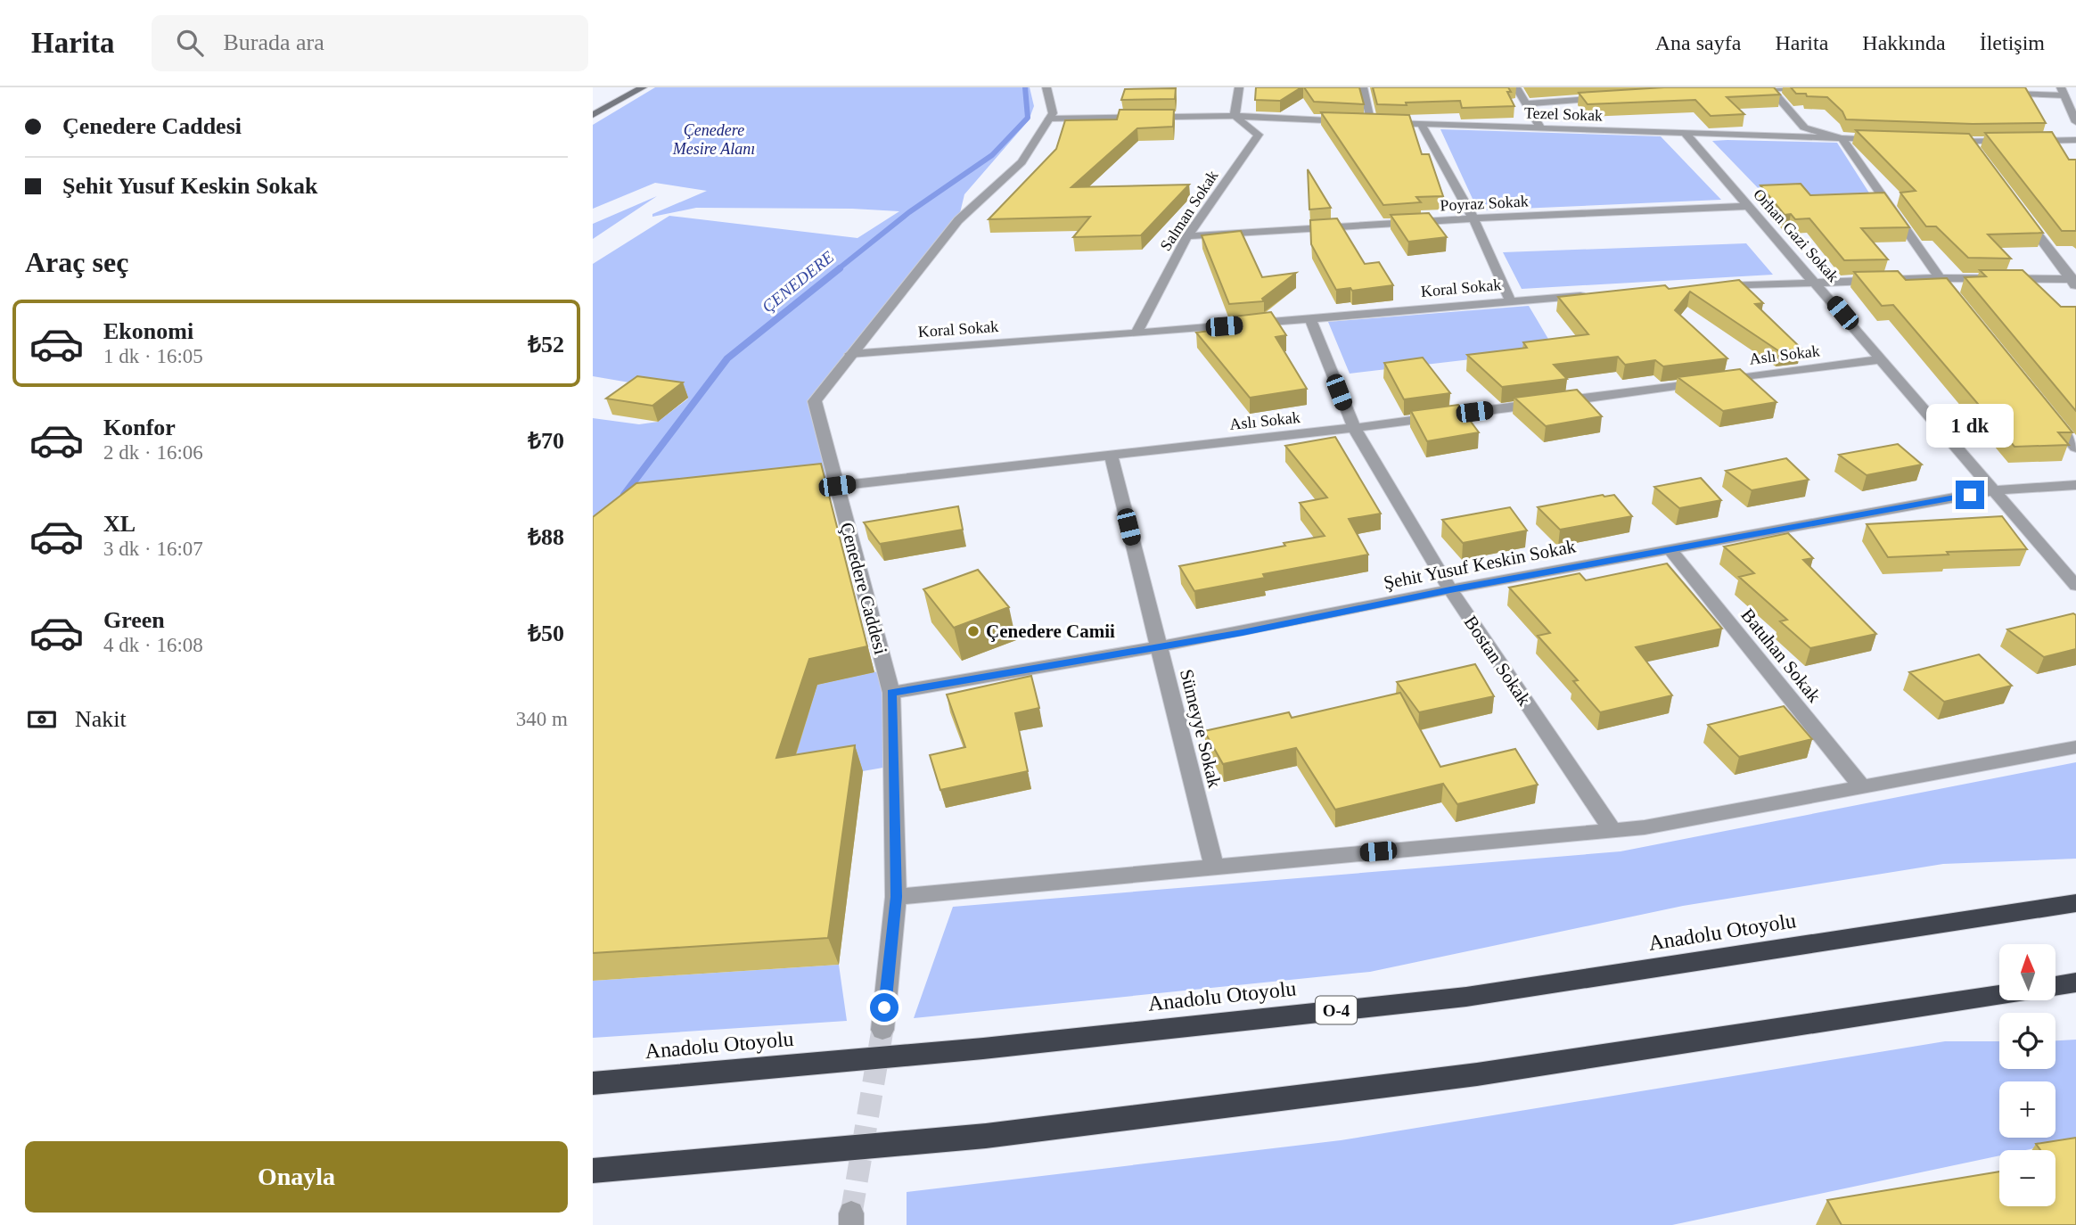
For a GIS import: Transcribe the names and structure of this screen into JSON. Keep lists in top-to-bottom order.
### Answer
{
  "streets": {
    "highway": ["Anadolu Otoyolu", "O-4"],
    "street": [
      "Tezel Sokak",
      "Poyraz Sokak",
      "Salman Sokak",
      "Orhan Gazi Sokak",
      "Koral Sokak",
      "Aslı Sokak",
      "Şehit Yusuf Keskin Sokak",
      "Çenedere Caddesi",
      "Batuhan Sokak",
      "Bostan Sokak",
      "Sümeyye Sokak"
    ]
  },
  "crossings": [
    ["Tezel Sokak", "Salman Sokak"],
    ["Tezel Sokak", "Orhan Gazi Sokak"],
    ["Tezel Sokak", "Çenedere Caddesi"],
    ["Poyraz Sokak", "Salman Sokak"],
    ["Poyraz Sokak", "Orhan Gazi Sokak"],
    ["Salman Sokak", "Koral Sokak"],
    ["Orhan Gazi Sokak", "Aslı Sokak"],
    ["Orhan Gazi Sokak", "Şehit Yusuf Keskin Sokak"],
    ["Koral Sokak", "Çenedere Caddesi"],
    ["Koral Sokak", "Bostan Sokak"],
    ["Aslı Sokak", "Çenedere Caddesi"],
    ["Aslı Sokak", "Bostan Sokak"],
    ["Aslı Sokak", "Sümeyye Sokak"],
    ["Şehit Yusuf Keskin Sokak", "Çenedere Caddesi"],
    ["Şehit Yusuf Keskin Sokak", "Batuhan Sokak"],
    ["Şehit Yusuf Keskin Sokak", "Bostan Sokak"],
    ["Şehit Yusuf Keskin Sokak", "Sümeyye Sokak"]
  ],
  "water": ["ÇENEDERE"],
  "parks": ["Çenedere Mesire Alanı"],
  "places": ["Çenedere Camii"],
  "north": "top",
  "page": {
    "header": "Harita",
    "search": "Burada ara",
    "nav": [
      "Ana sayfa",
      "Harita",
      "Hakkında",
      "İletişim"
    ],
    "banner": ["Çenedere Caddesi", "Şehit Yusuf Keskin Sokak"],
    "heading": "Araç seç",
    "list": [
      {
        "name": "Ekonomi",
        "note": "1 dk · 16:05",
        "value": "₺52"
      },
      {
        "name": "Konfor",
        "note": "2 dk · 16:06",
        "value": "₺70"
      },
      {
        "name": "XL",
        "note": "3 dk · 16:07",
        "value": "₺88"
      },
      {
        "name": "Green",
        "note": "4 dk · 16:08",
        "value": "₺50"
      }
    ],
    "bubble": "1 dk",
    "pay": ["Nakit", "340 m"],
    "map_buttons": ["+", "−"],
    "buttons": "Onayla"
  }
}
